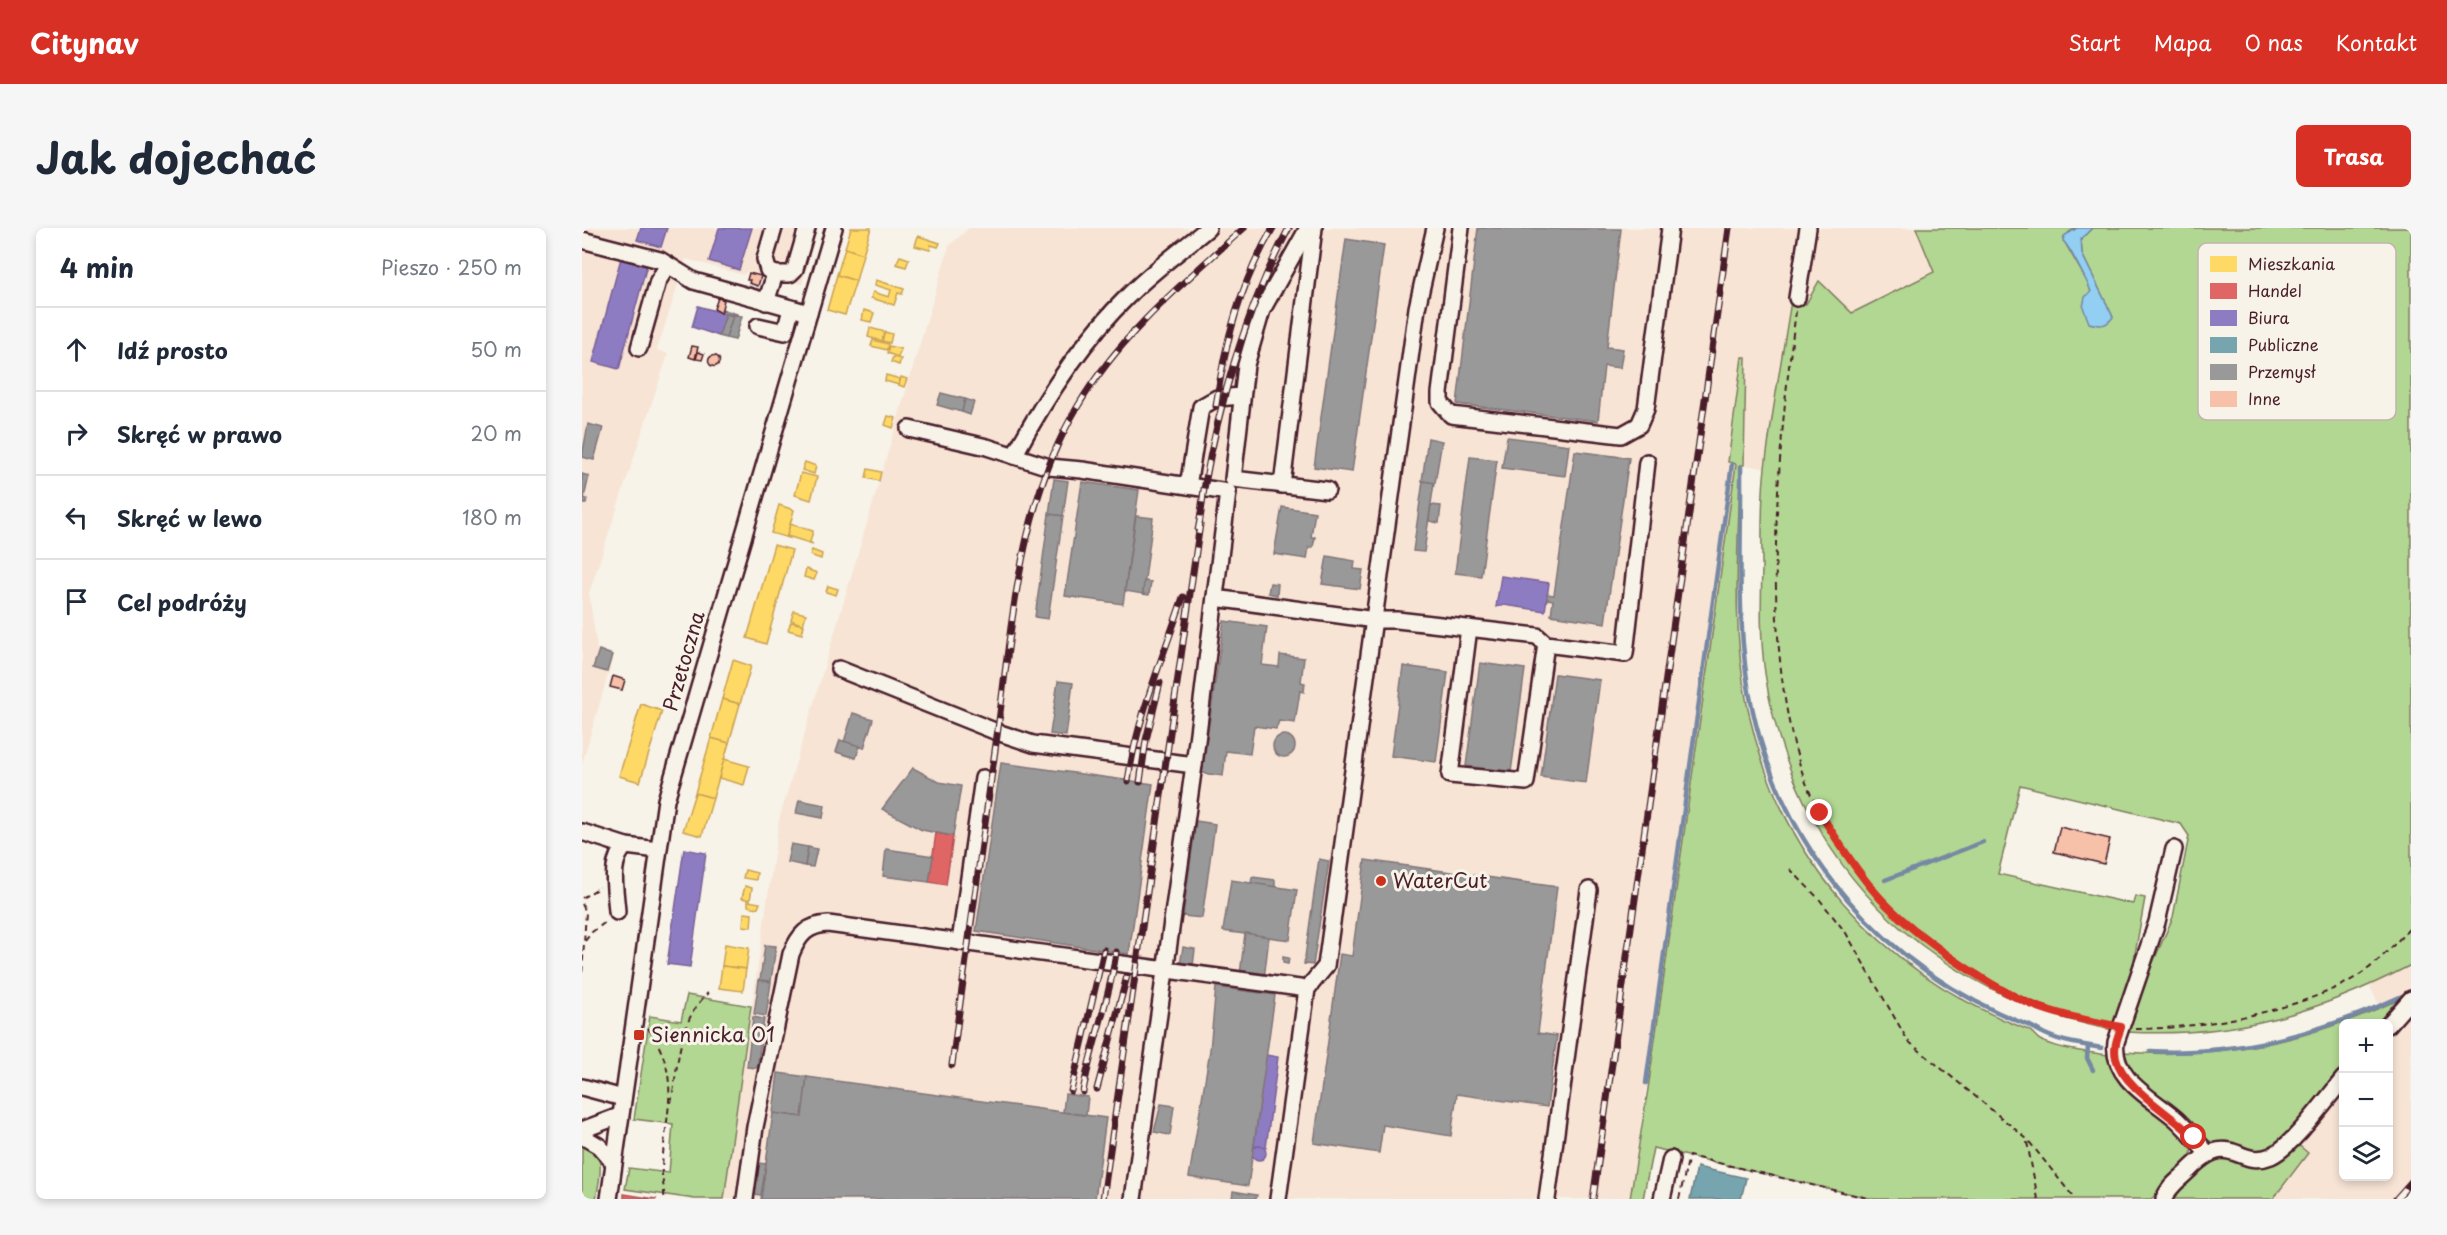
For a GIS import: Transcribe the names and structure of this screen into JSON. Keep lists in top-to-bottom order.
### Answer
{
  "streets": {
    "street": ["Przetoczna"]
  },
  "places": {
    "other": ["WaterCut"],
    "transit": ["Siennicka 01"]
  },
  "legend": [
    "Mieszkania",
    "Handel",
    "Biura",
    "Publiczne",
    "Przemysł",
    "Inne"
  ],
  "page": {
    "header": "Citynav",
    "nav": [
      "Start",
      "Mapa",
      "O nas",
      "Kontakt"
    ],
    "title": "Jak dojechać",
    "buttons": "Trasa",
    "heading": ["4 min", "Pieszo · 250 m"],
    "list": [
      ["Idź prosto", "50 m"],
      ["Skręć w prawo", "20 m"],
      ["Skręć w lewo", "180 m"],
      "Cel podróży"
    ],
    "map_buttons": ["+", "−"]
  }
}
